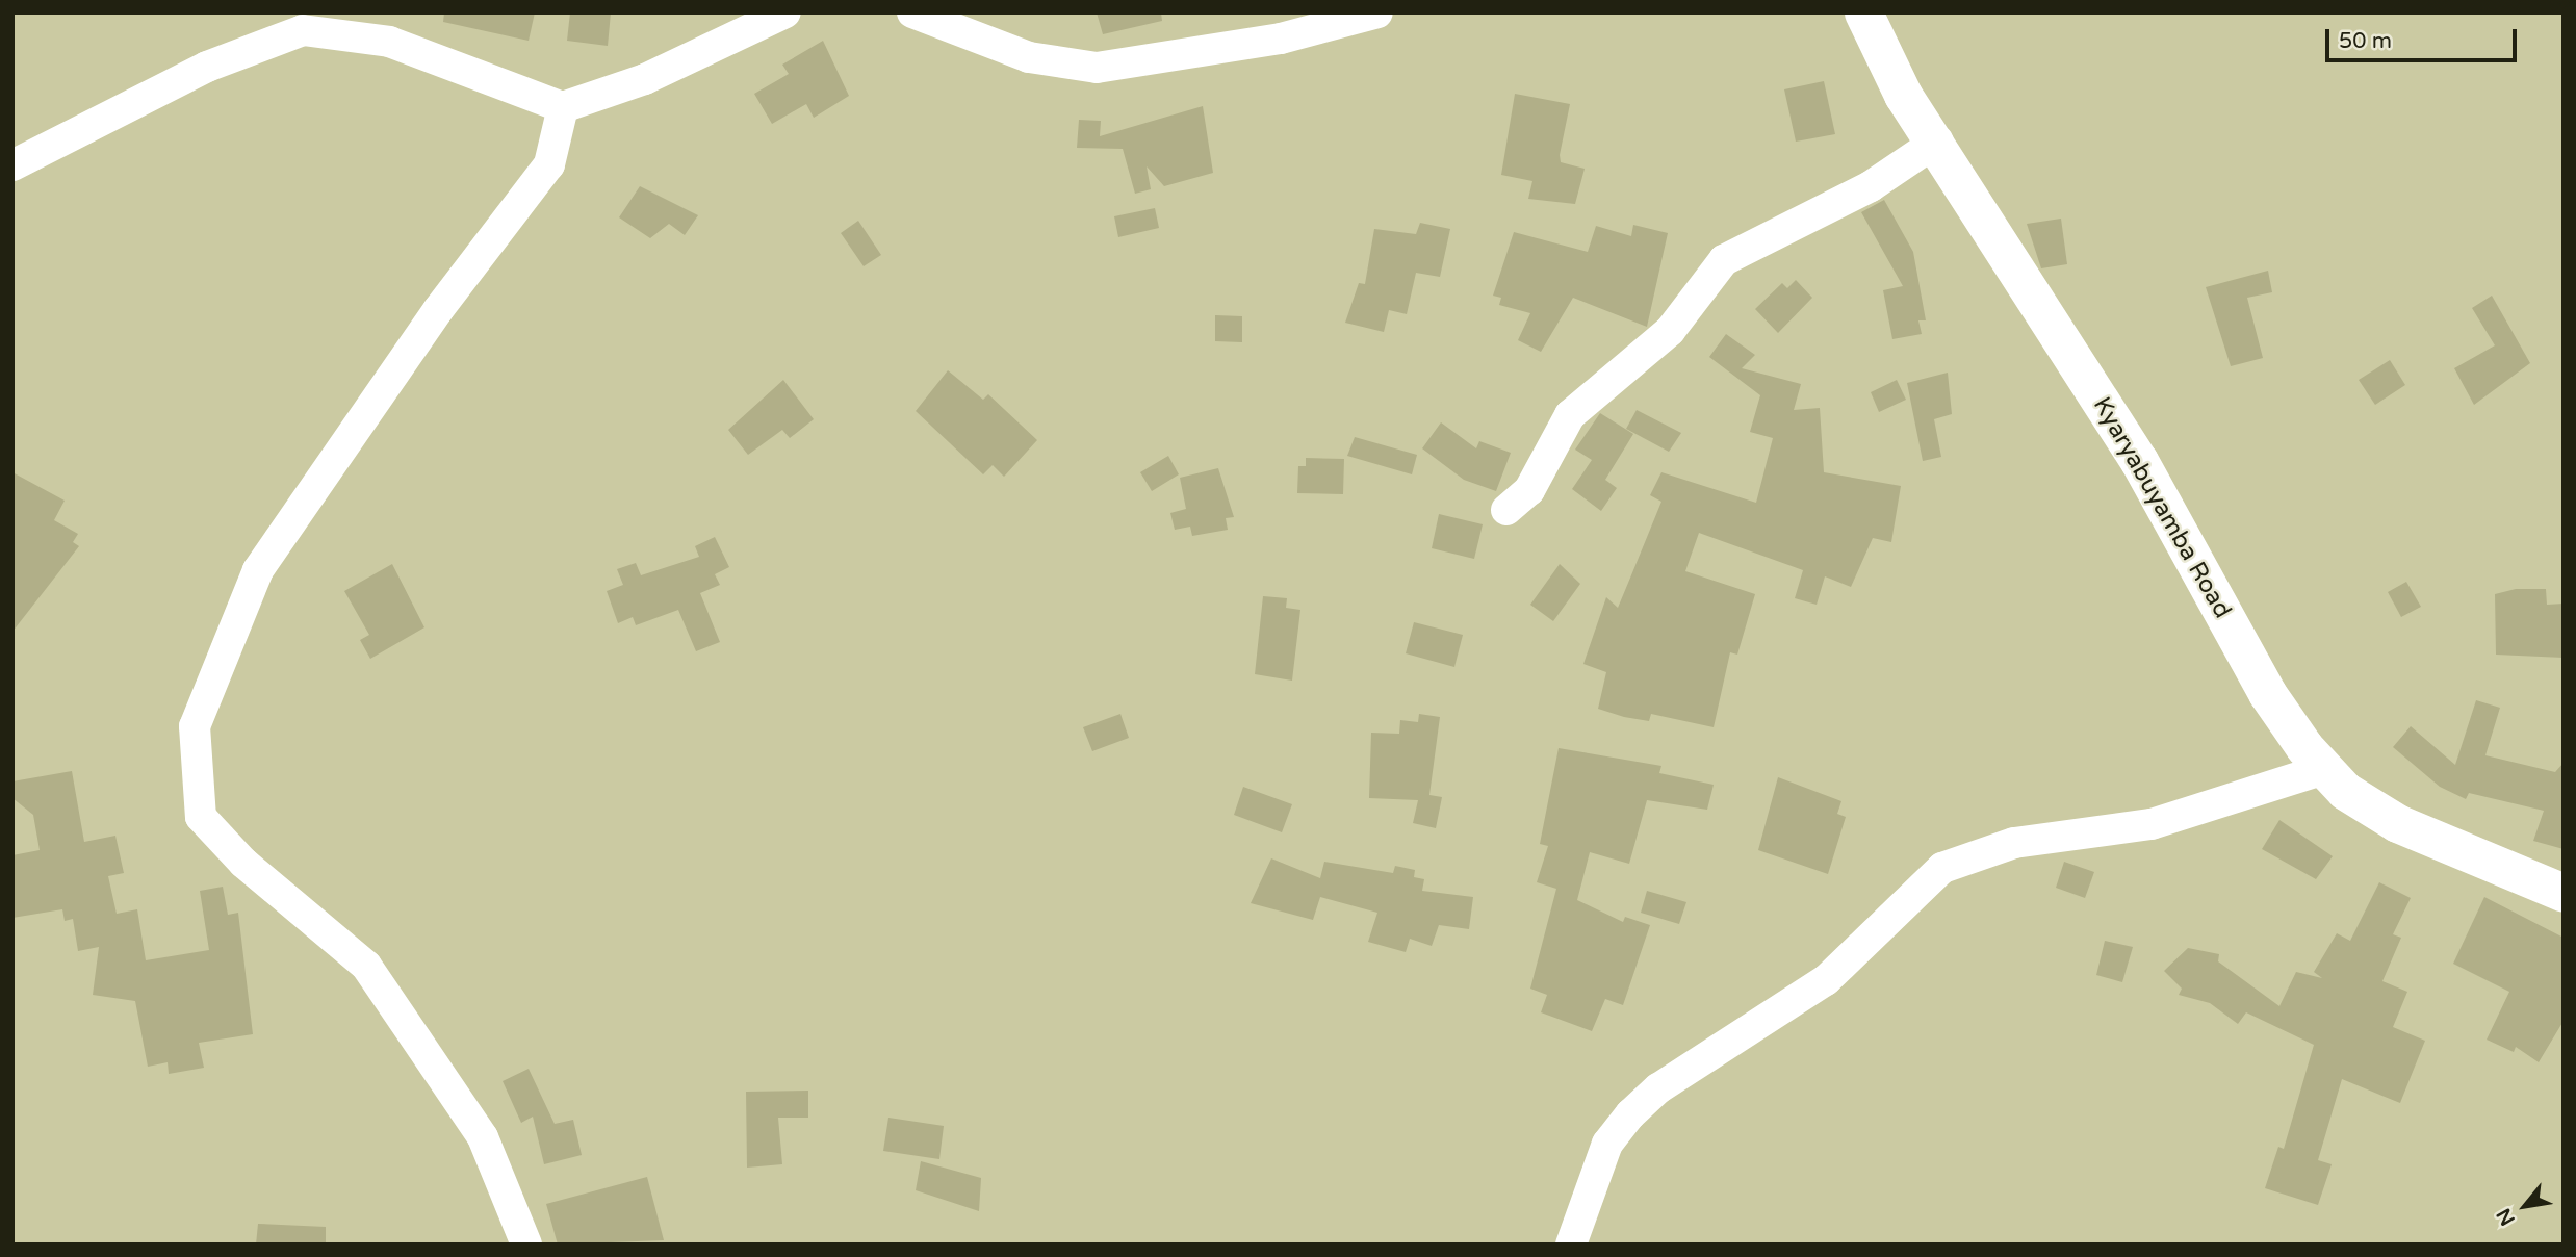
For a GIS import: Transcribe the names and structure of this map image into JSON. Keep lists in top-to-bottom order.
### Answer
{
  "streets": {
    "street": ["Kyaryabuyamba Road"]
  },
  "scale_bar": "50 m",
  "north": "bottom left"
}
